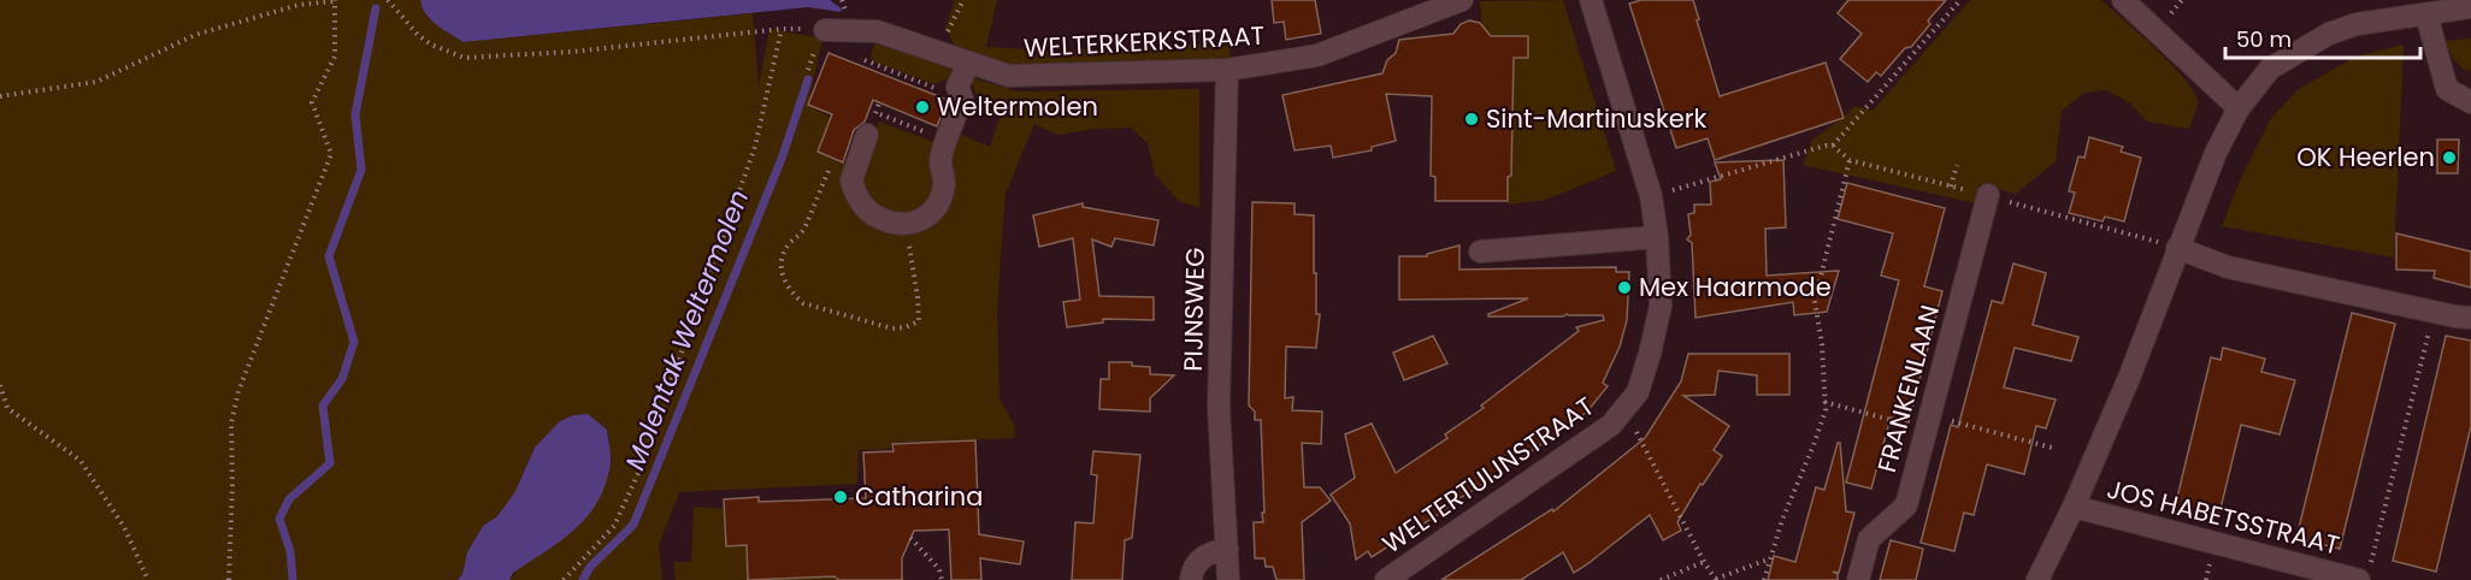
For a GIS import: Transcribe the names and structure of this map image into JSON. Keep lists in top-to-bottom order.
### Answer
{
  "streets": {
    "street": [
      "WELTERKERKSTRAAT",
      "PIJNSWEG",
      "FRANKENLAAN",
      "WELTERTUIJNSTRAAT",
      "JOS HABETSSTRAAT"
    ]
  },
  "crossings": [
    ["WELTERKERKSTRAAT", "PIJNSWEG"]
  ],
  "water": ["Molentak Weltermolen"],
  "places": [
    "Weltermolen",
    "Sint-Martinuskerk",
    "OK Heerlen",
    "Mex Haarmode",
    "Catharina"
  ],
  "scale_bar": "50 m"
}
